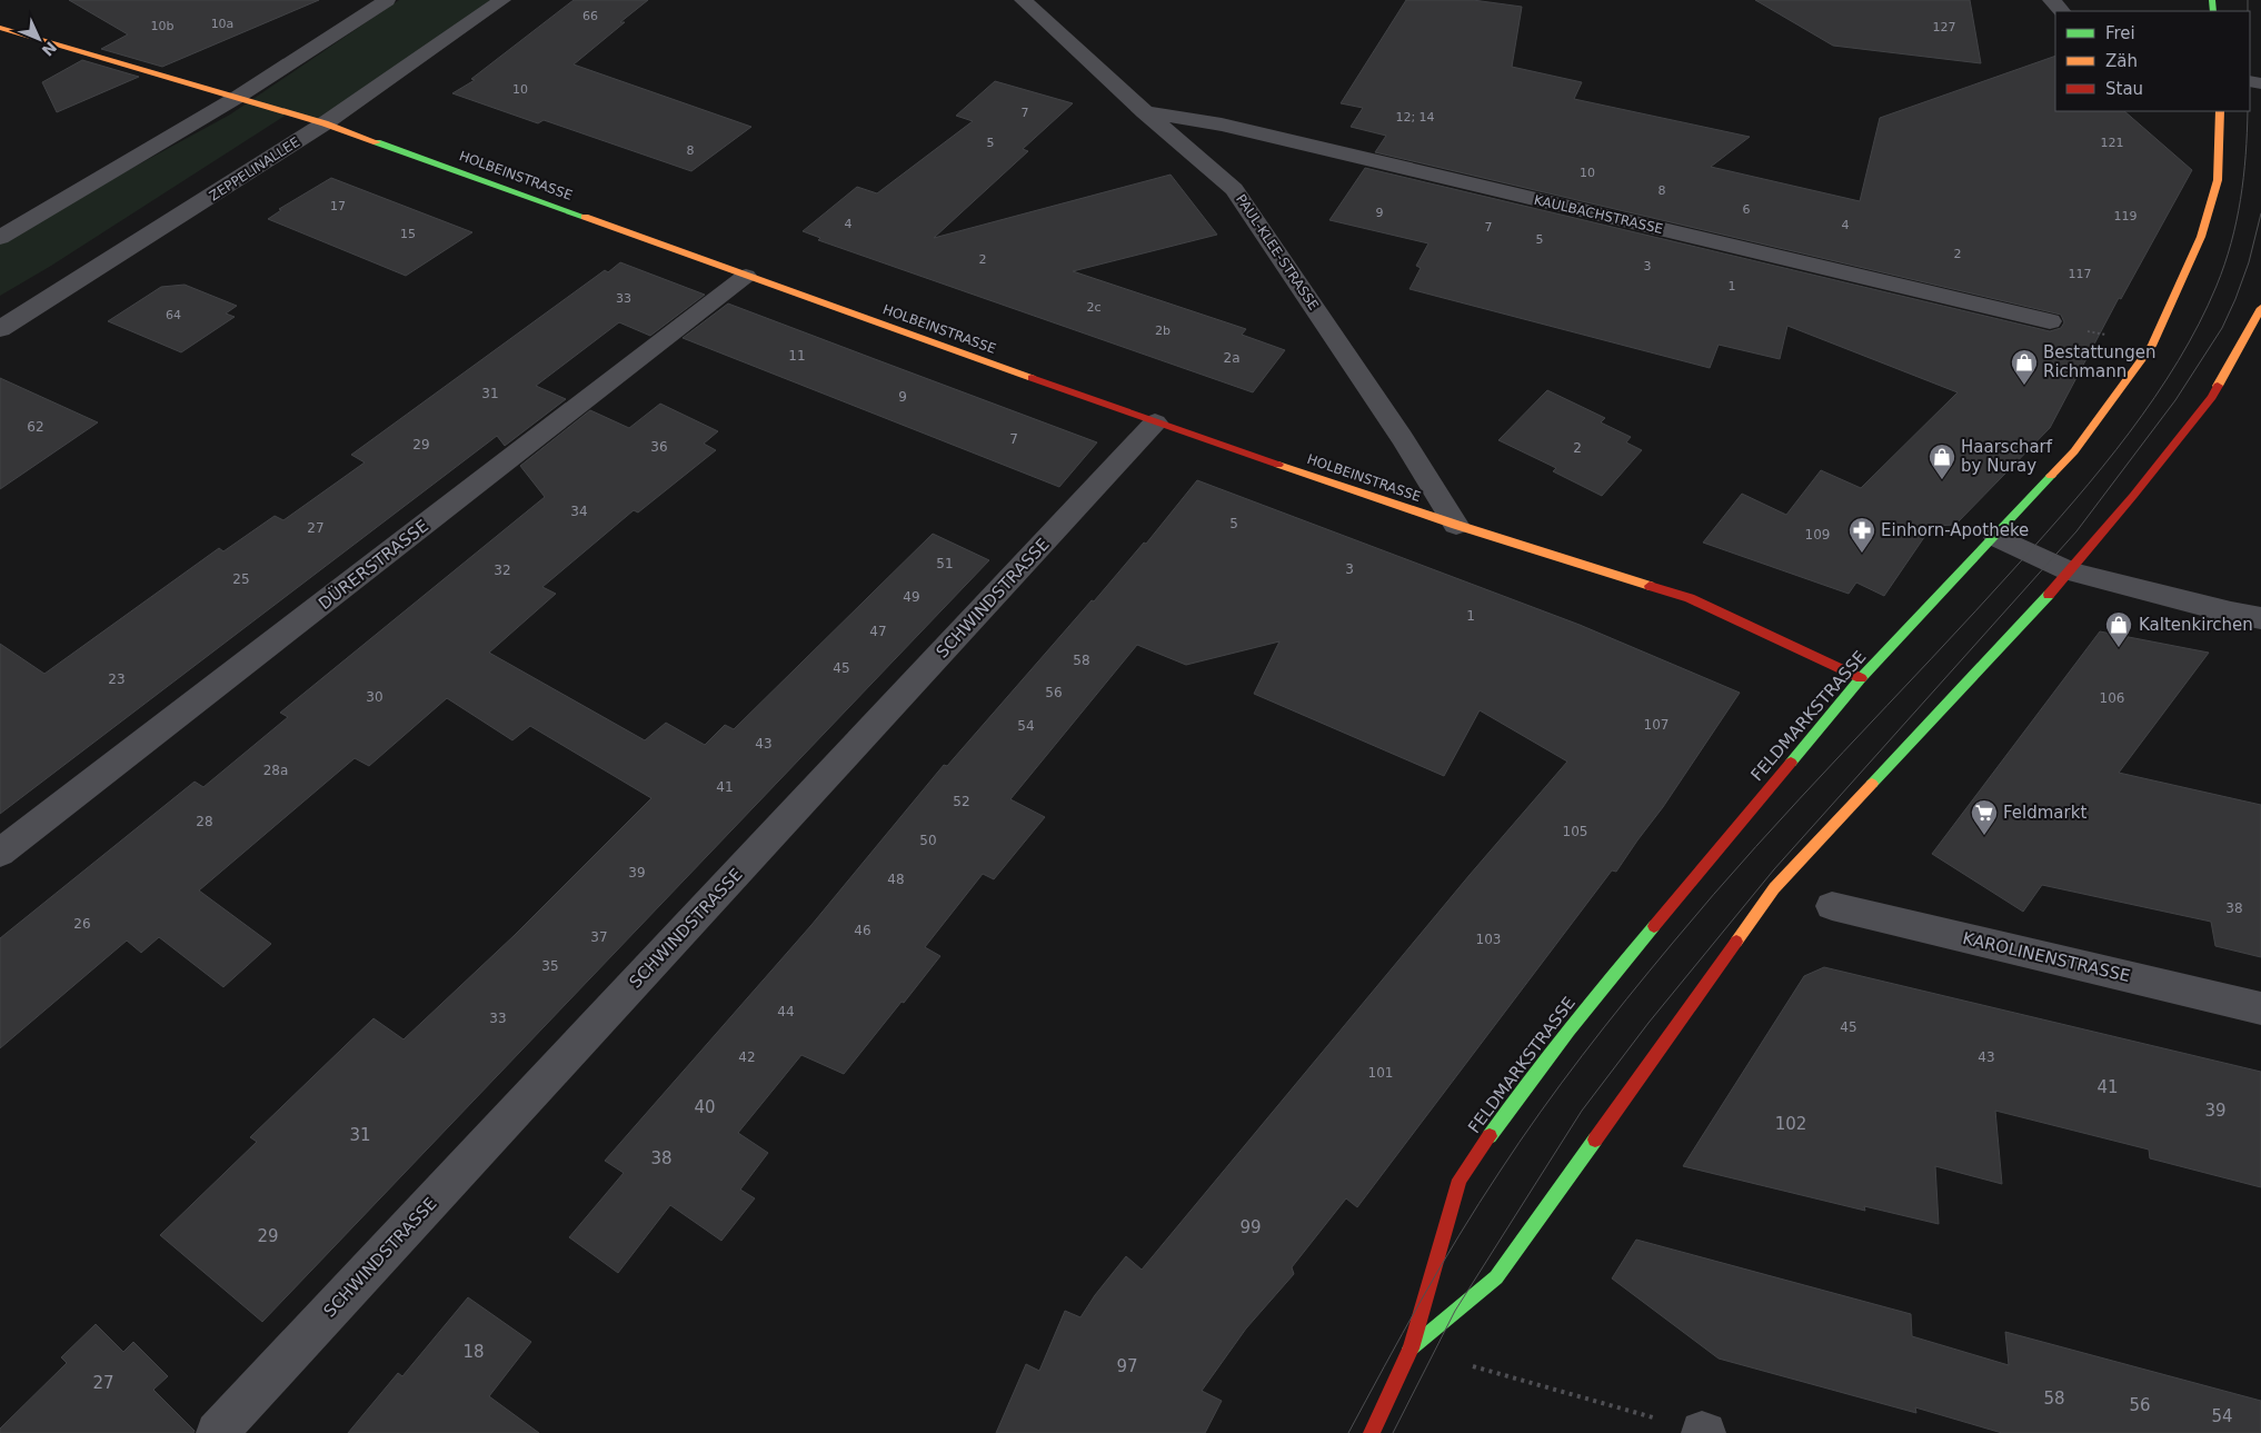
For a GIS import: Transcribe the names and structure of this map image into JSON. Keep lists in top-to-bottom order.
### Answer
{
  "streets": {
    "main road": ["HOLBEINSTRASSE", "FELDMARKSTRASSE"],
    "street": [
      "ZEPPELINALLEE",
      "KAULBACHSTRASSE",
      "PAUL-KLEE-STRASSE",
      "DÜRERSTRASSE",
      "SCHWINDSTRASSE",
      "KAROLINENSTRASSE"
    ]
  },
  "crossings": [
    ["ZEPPELINALLEE", "HOLBEINSTRASSE"],
    ["HOLBEINSTRASSE", "PAUL-KLEE-STRASSE"],
    ["HOLBEINSTRASSE", "DÜRERSTRASSE"],
    ["HOLBEINSTRASSE", "SCHWINDSTRASSE"],
    ["HOLBEINSTRASSE", "FELDMARKSTRASSE"],
    ["KAULBACHSTRASSE", "PAUL-KLEE-STRASSE"]
  ],
  "places": {
    "shop": ["Bestattungen Richmann", "Haarscharf by Nuray", "Kaltenkirchen"],
    "pharmacy": ["Einhorn-Apotheke"],
    "supermarket": ["Feldmarkt"]
  },
  "house_numbers": [
    "66",
    "10a",
    "10b",
    "127",
    "10",
    "7",
    "12; 14",
    "5",
    "121",
    "8",
    "10",
    "8",
    "17",
    "6",
    "9",
    "119",
    "4",
    "4",
    "7",
    "15",
    "5",
    "2",
    "2",
    "3",
    "117",
    "1",
    "33",
    "2c",
    "64",
    "2b",
    "11",
    "2a",
    "31",
    "9",
    "62",
    "7",
    "29",
    "36",
    "2",
    "34",
    "5",
    "27",
    "109",
    "51",
    "3",
    "32",
    "25",
    "49",
    "1",
    "47",
    "58",
    "45",
    "23",
    "56",
    "30",
    "106",
    "107",
    "54",
    "43",
    "28a",
    "41",
    "52",
    "28",
    "105",
    "50",
    "39",
    "48",
    "38",
    "26",
    "46",
    "37",
    "103",
    "35",
    "44",
    "33",
    "45",
    "42",
    "43",
    "101",
    "41",
    "40",
    "39",
    "102",
    "31",
    "38",
    "99",
    "29",
    "18",
    "97",
    "27",
    "58",
    "56",
    "54"
  ],
  "legend": ["Frei", "Zäh", "Stau"],
  "north": "bottom right"
}
